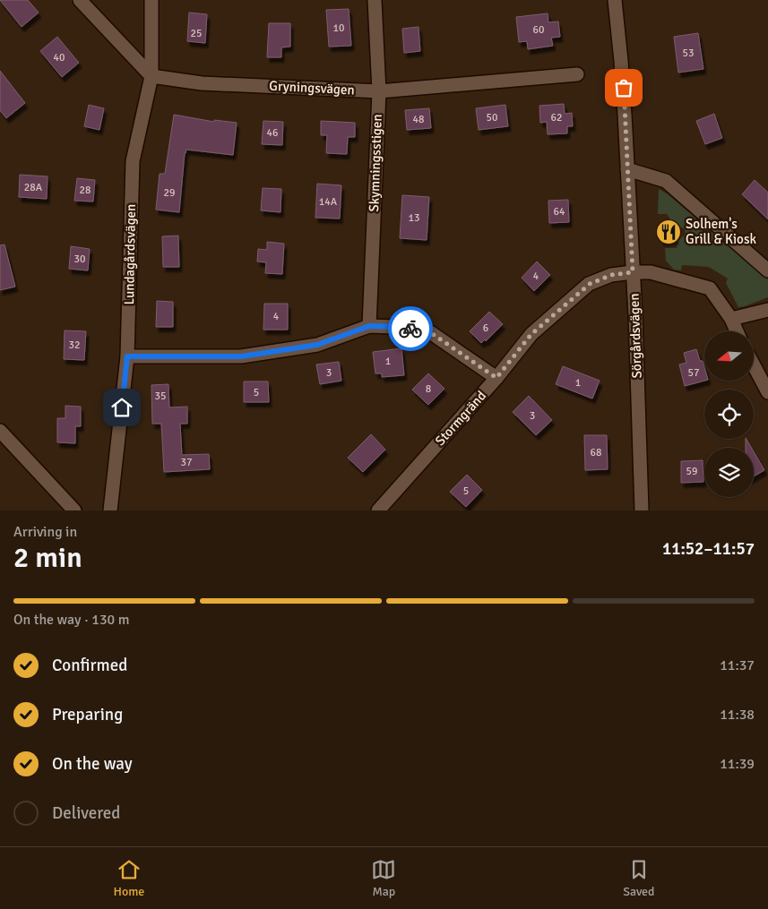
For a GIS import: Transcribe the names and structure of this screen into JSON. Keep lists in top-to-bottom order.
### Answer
{
  "streets": {
    "street": [
      "Gryningsvägen",
      "Skymningsstigen",
      "Lundagårdsvägen",
      "Sörgårdsvägen",
      "Stormgränd"
    ]
  },
  "crossings": [
    ["Gryningsvägen", "Skymningsstigen"],
    ["Gryningsvägen", "Lundagårdsvägen"],
    ["Sörgårdsvägen", "Stormgränd"]
  ],
  "places": {
    "restaurant": ["Solhem's Grill & Kiosk"]
  },
  "house_numbers": [
    "10",
    "60",
    "25",
    "53",
    "40",
    "50",
    "62",
    "48",
    "46",
    "28A",
    "28",
    "29",
    "14A",
    "64",
    "13",
    "30",
    "4",
    "4",
    "6",
    "32",
    "1",
    "3",
    "57",
    "1",
    "8",
    "5",
    "35",
    "3",
    "68",
    "37",
    "59",
    "5"
  ],
  "north": "left",
  "page": {
    "heading": ["2 min", "Arriving in", "11:52–11:57"],
    "bar": "On the way · 130 m",
    "list": [
      ["Confirmed", "11:37"],
      ["Preparing", "11:38"],
      ["On the way", "11:39"],
      "Delivered"
    ],
    "tabs": ["Home", "Map", "Saved"]
  }
}
